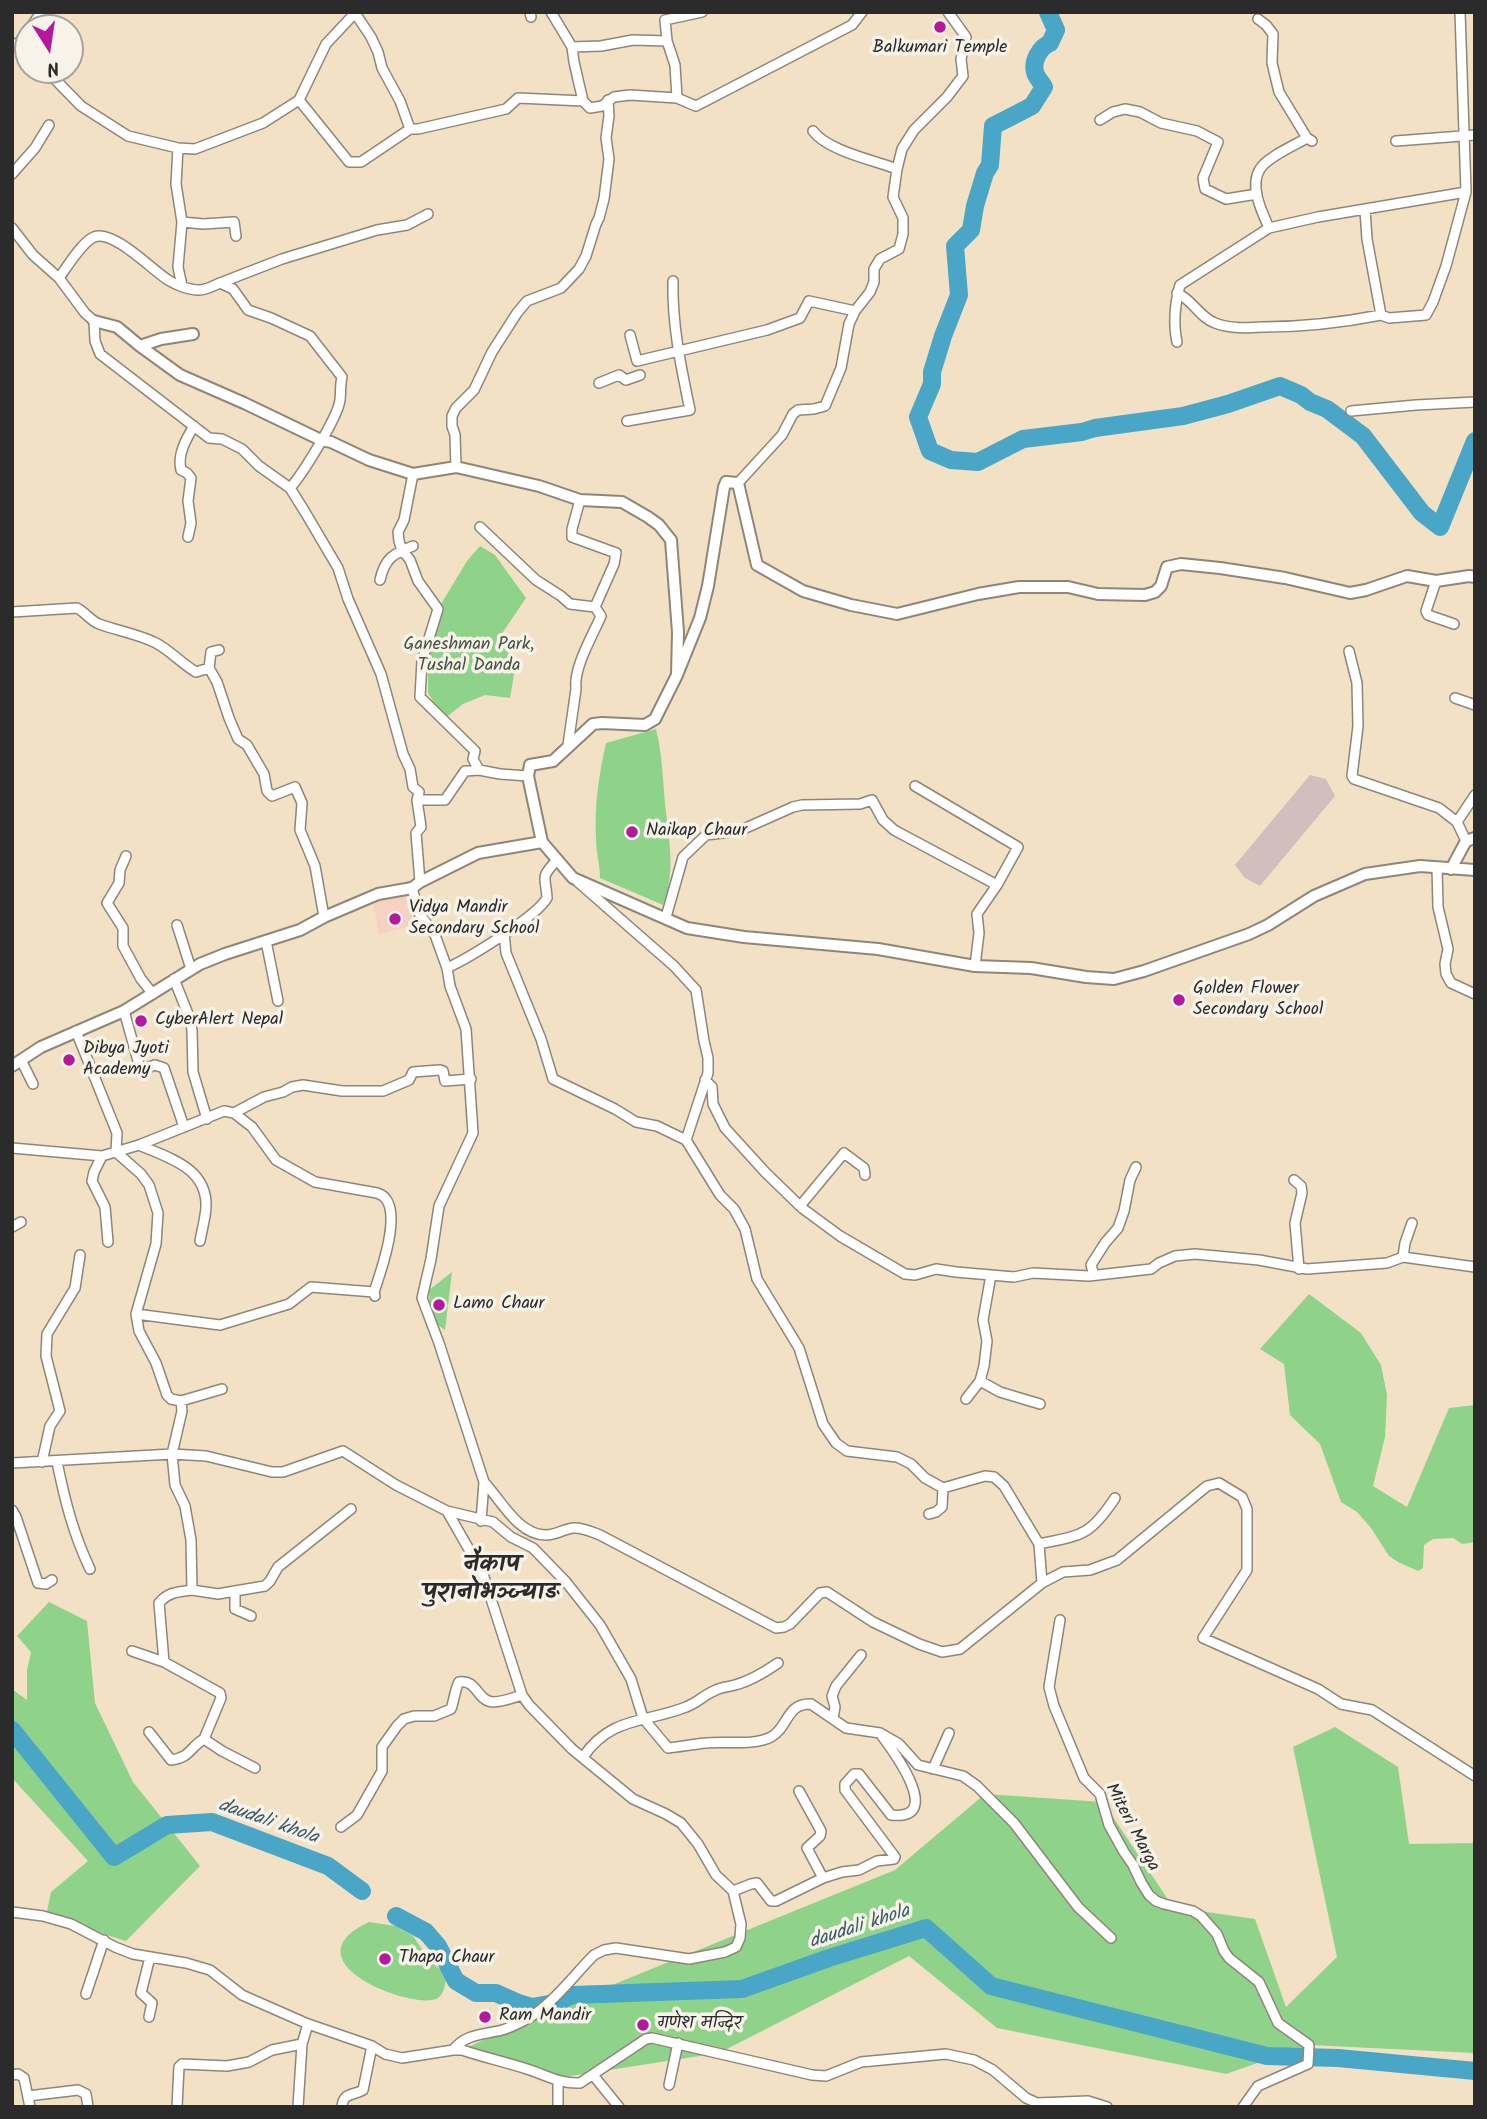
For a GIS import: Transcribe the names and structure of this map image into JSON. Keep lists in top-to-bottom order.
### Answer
{
  "streets": {
    "street": ["Miteri Marga"]
  },
  "districts": ["नैकाप पुरानोभञ्ज्याङ"],
  "water": ["daudali khola"],
  "parks": ["Ganeshman Park, Tushal Danda"],
  "places": [
    "Balkumari Temple",
    "Naikap Chaur",
    "Vidya Mandir Secondary School",
    "Golden Flower Secondary School",
    "CyberAlert Nepal",
    "Dibya Jyoti Academy",
    "Lamo Chaur",
    "Thapa Chaur",
    "Ram Mandir",
    "गणेश मन्दिर"
  ],
  "north": "bottom"
}
